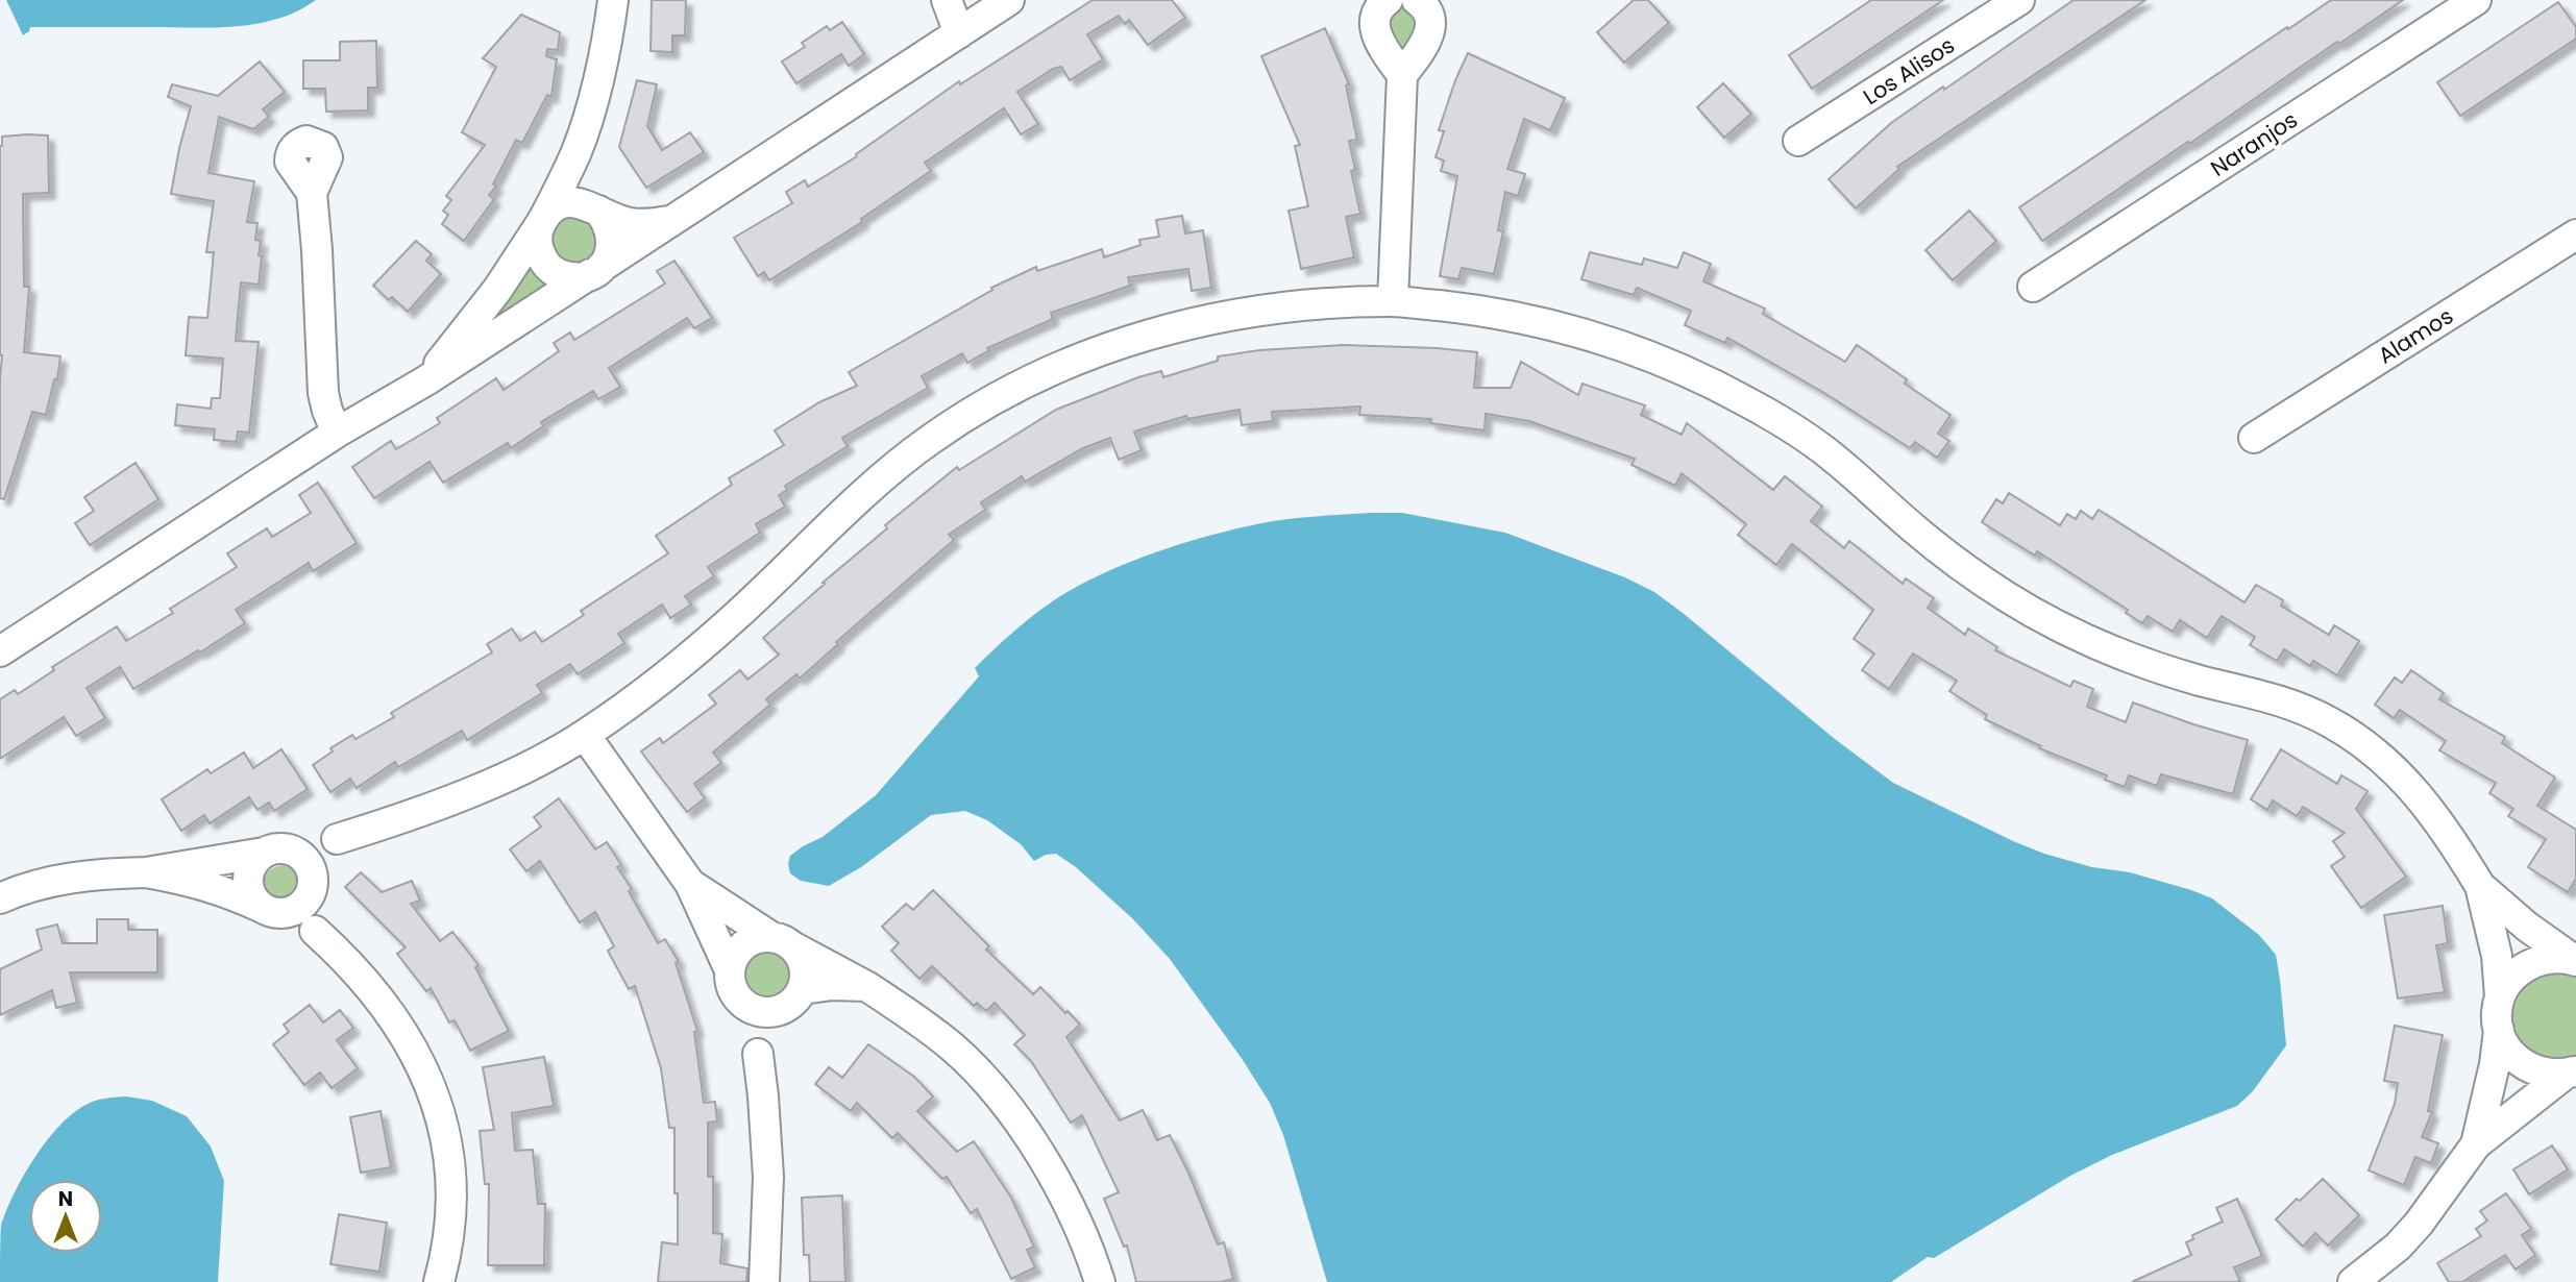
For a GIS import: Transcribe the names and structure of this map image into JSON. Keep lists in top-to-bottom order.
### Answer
{
  "streets": {
    "street": ["Los Alisos", "Naranjos", "Alamos"]
  },
  "north": "top"
}
